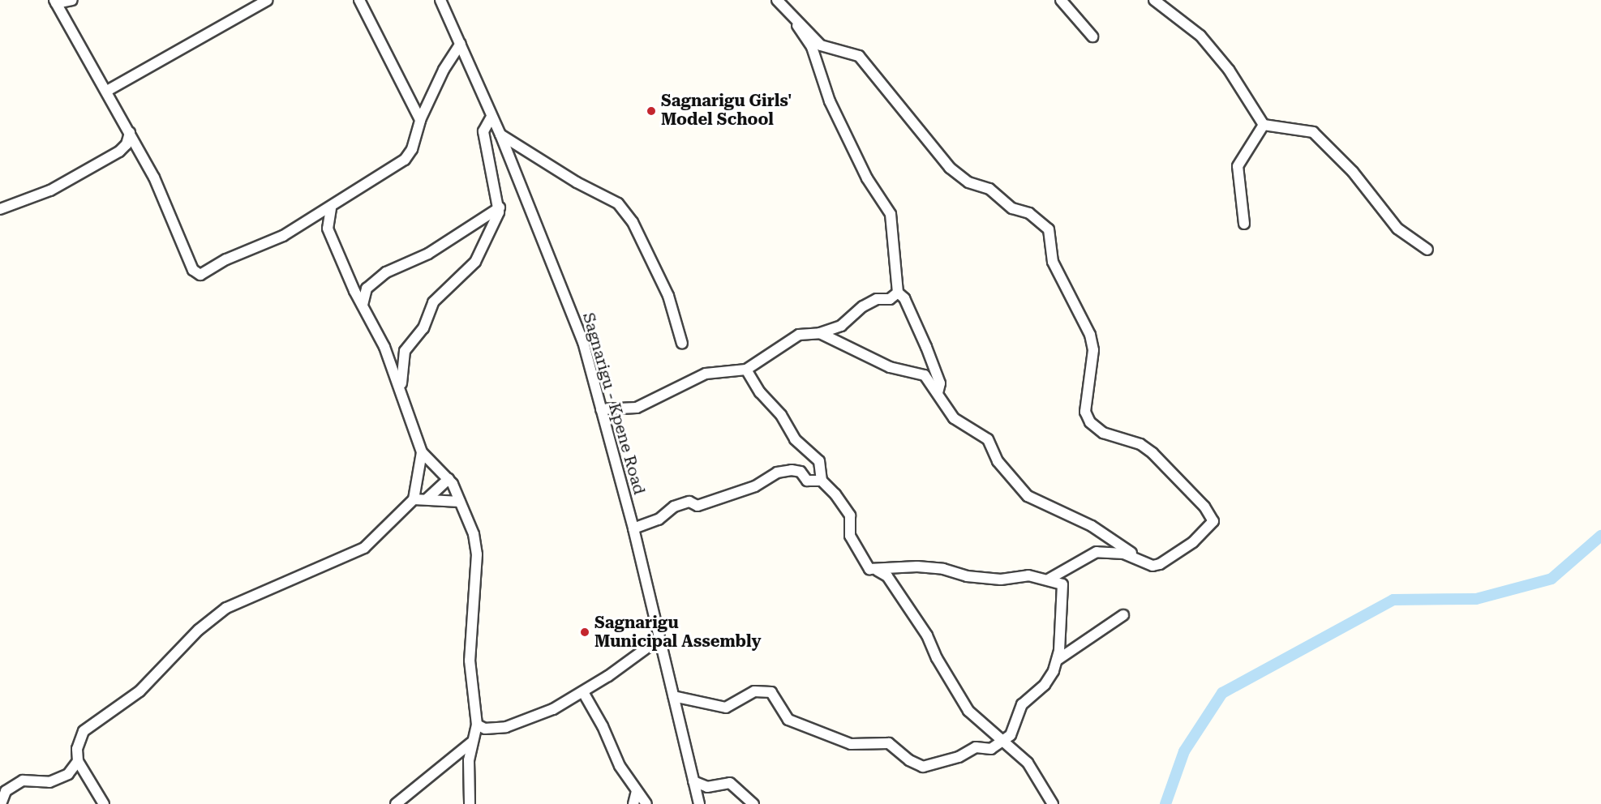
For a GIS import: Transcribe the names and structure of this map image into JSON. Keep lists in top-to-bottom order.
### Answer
{
  "streets": {
    "street": ["Sagnarigu - Kpene Road"]
  },
  "places": ["Sagnarigu Girls' Model School", "Sagnarigu Municipal Assembly"]
}
